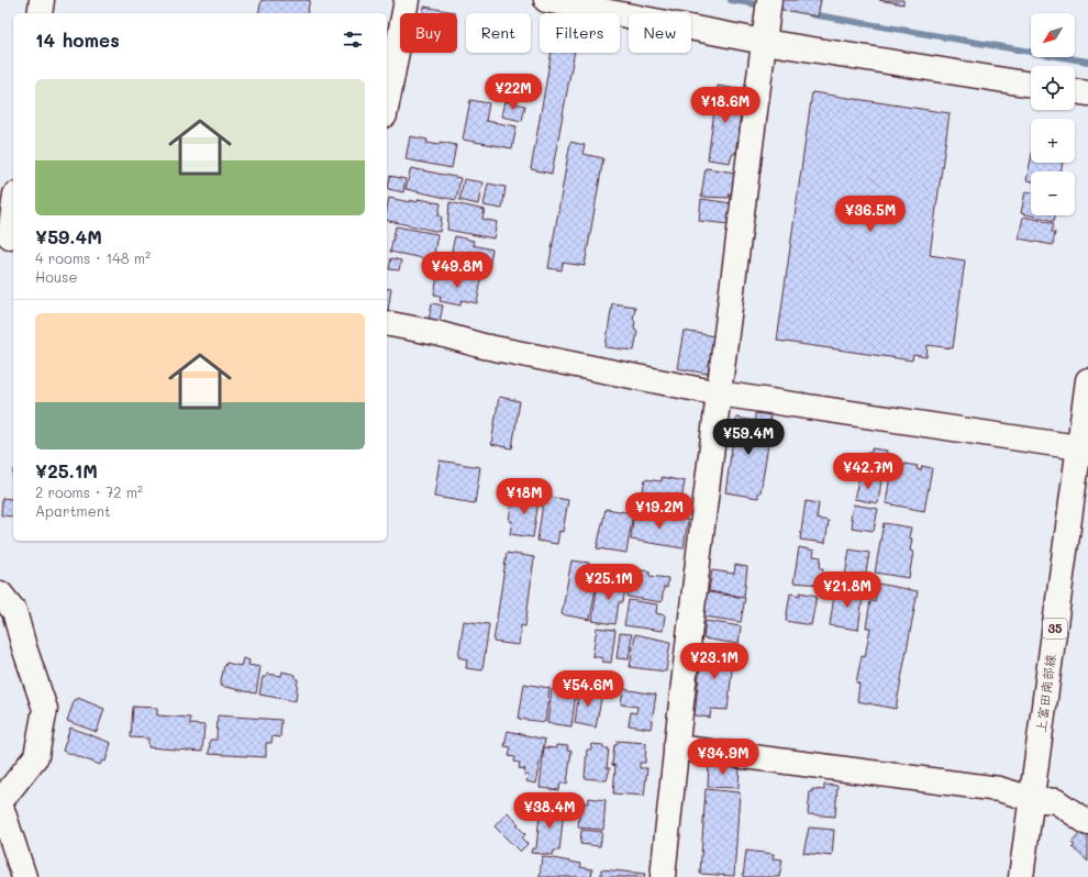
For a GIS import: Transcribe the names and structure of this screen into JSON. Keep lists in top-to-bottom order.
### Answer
{
  "streets": {
    "main road": ["35", "上富田南部線"]
  },
  "north": "bottom left",
  "page": {
    "map_buttons": ["+", "−"],
    "chip": [
      "Buy",
      "Rent",
      "Filters",
      "New"
    ],
    "heading": "14 homes",
    "list": [
      {
        "name": "¥59.4M",
        "note": "4 rooms · 148 m² · House"
      },
      {
        "name": "¥25.1M",
        "note": "2 rooms · 72 m² · Apartment"
      }
    ],
    "price": [
      "¥22M",
      "¥18.6M",
      "¥36.5M",
      "¥49.8M",
      "¥59.4M",
      "¥42.7M",
      "¥18M",
      "¥19.2M",
      "¥25.1M",
      "¥21.8M",
      "¥23.1M",
      "¥54.6M",
      "¥34.9M",
      "¥38.4M"
    ]
  }
}
